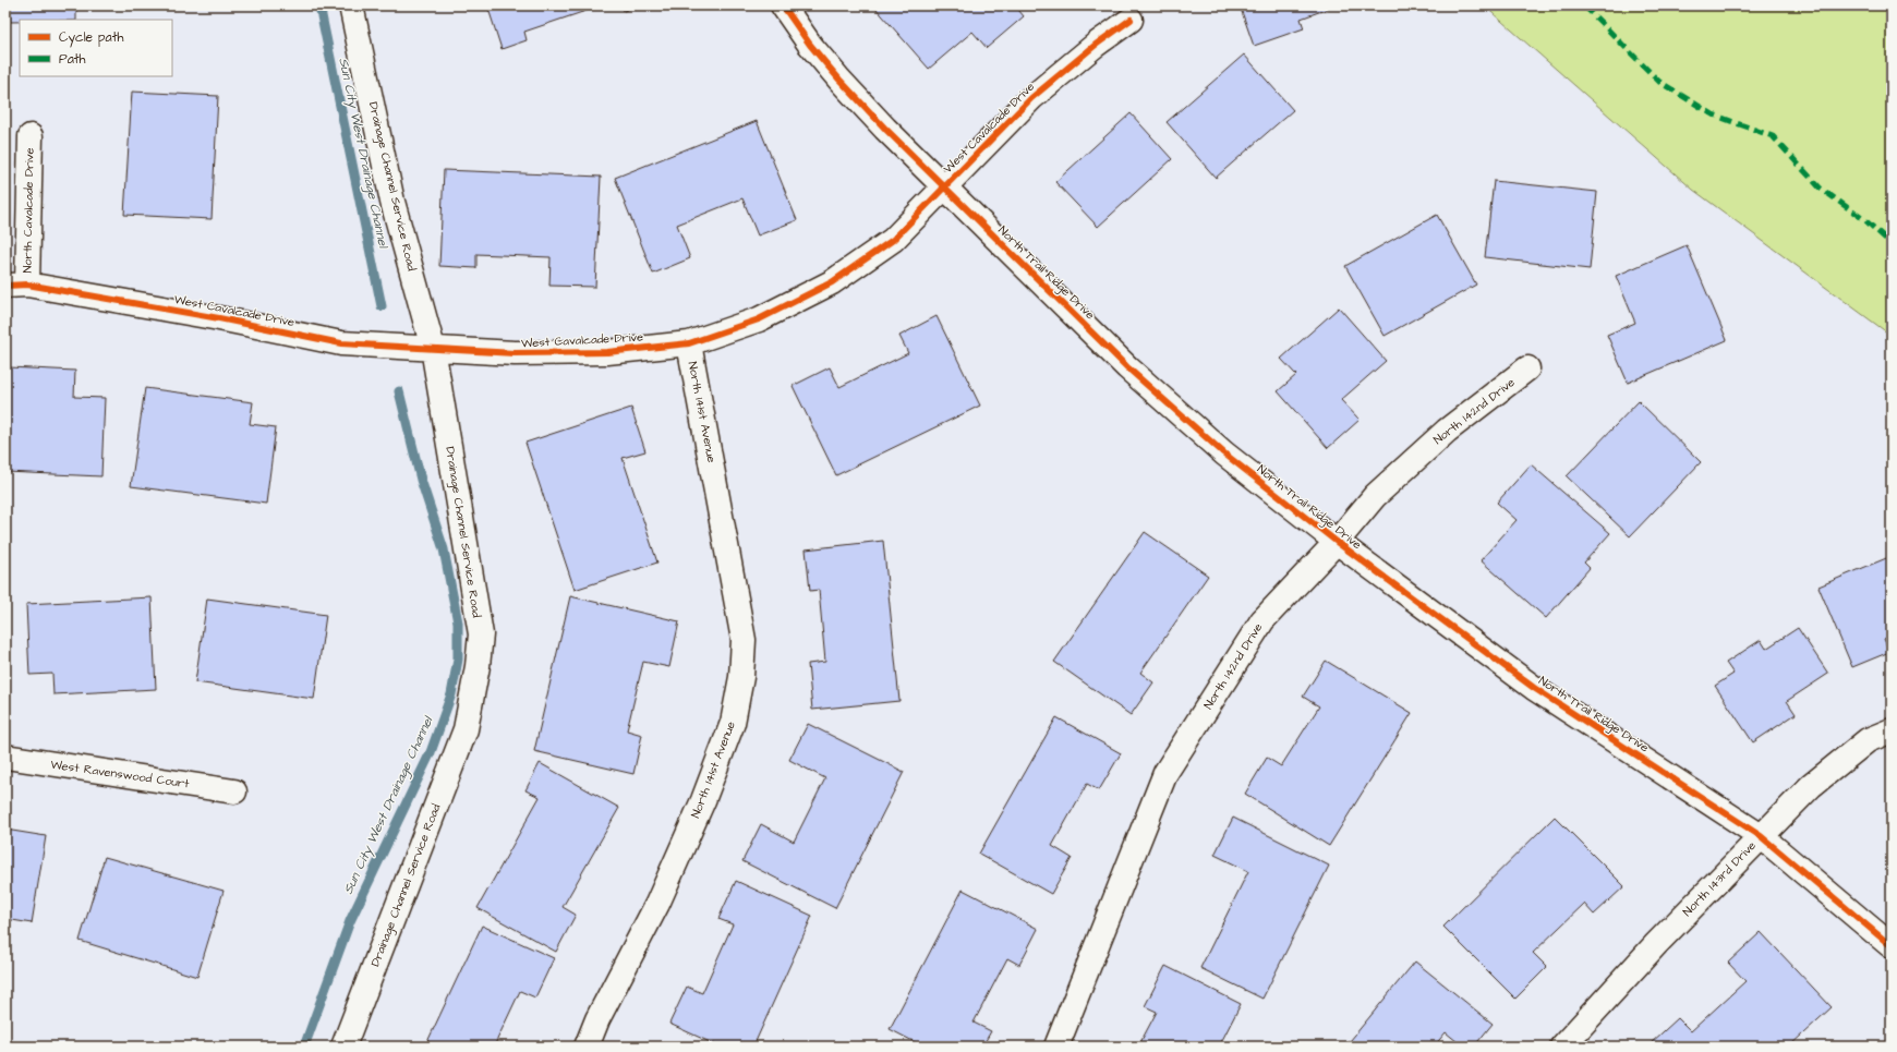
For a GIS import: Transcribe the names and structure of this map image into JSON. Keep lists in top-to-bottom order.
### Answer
{
  "streets": {
    "street": [
      "West Cavalcade Drive",
      "Drainage Channel Service Road",
      "North Cavalcade Drive",
      "North Trail Ridge Drive",
      "North 142nd Drive",
      "North 141st Avenue",
      "West Ravenswood Court",
      "North 143rd Drive"
    ]
  },
  "crossings": [
    ["West Cavalcade Drive", "Drainage Channel Service Road"],
    ["West Cavalcade Drive", "North Cavalcade Drive"],
    ["West Cavalcade Drive", "North Trail Ridge Drive"],
    ["West Cavalcade Drive", "North 141st Avenue"],
    ["North Trail Ridge Drive", "North 142nd Drive"],
    ["North Trail Ridge Drive", "North 143rd Drive"]
  ],
  "water": ["Sun City West Drainage Channel"],
  "legend": ["Cycle path", "Path"]
}
